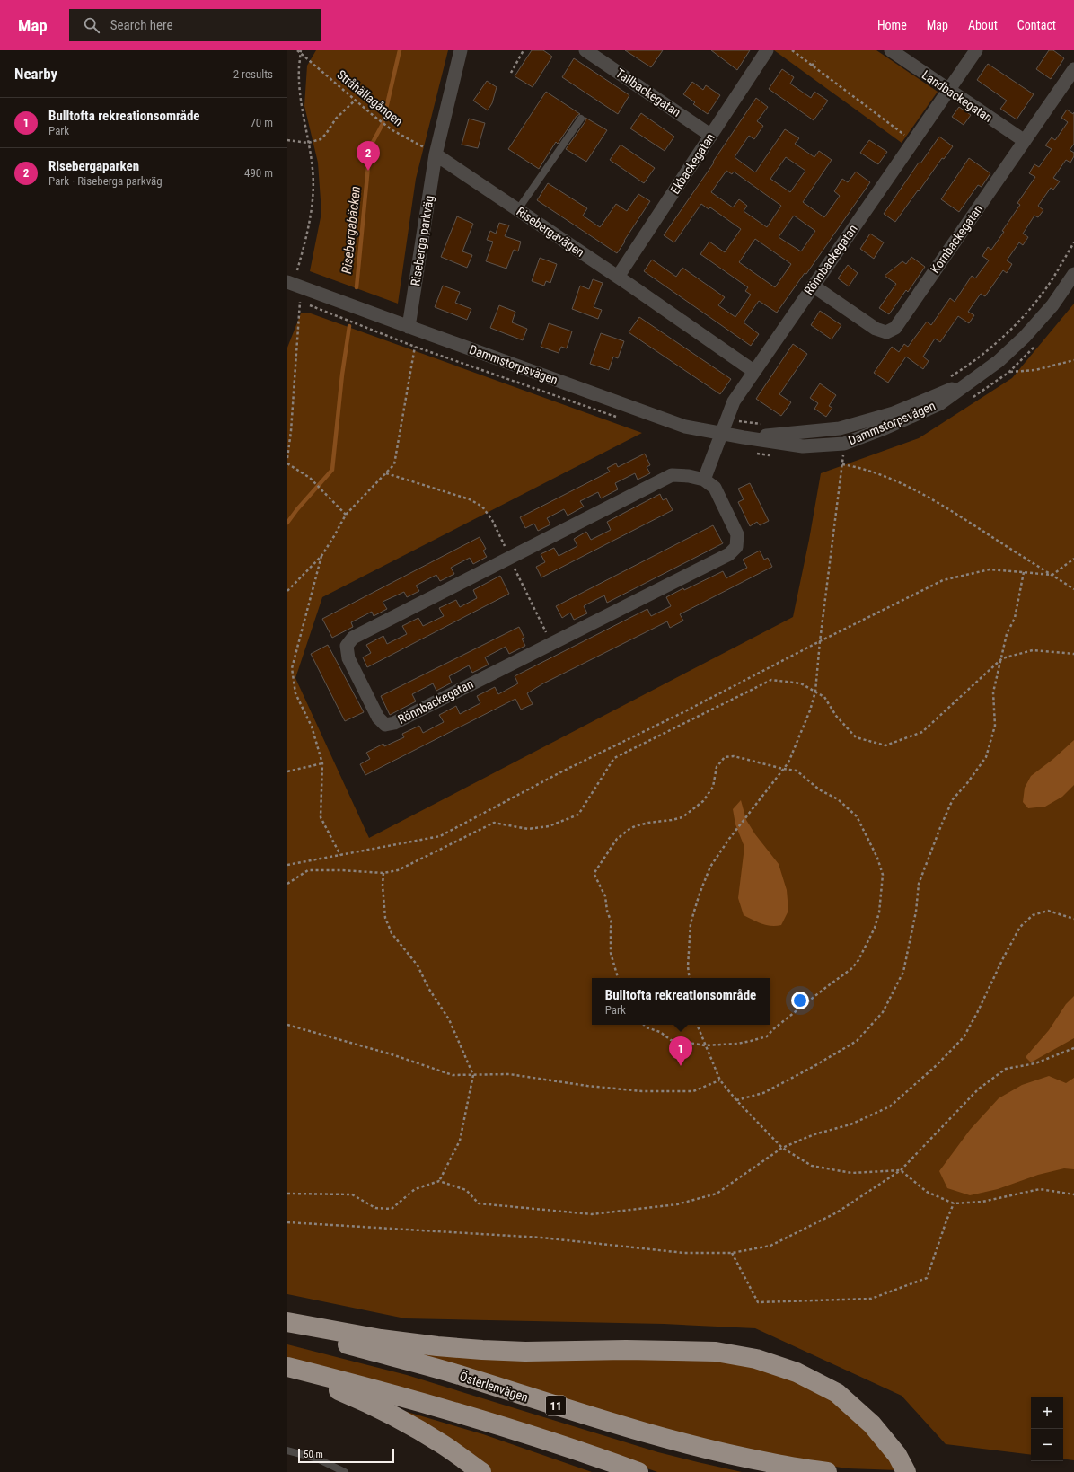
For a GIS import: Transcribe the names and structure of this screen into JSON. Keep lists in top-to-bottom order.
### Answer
{
  "streets": {
    "highway": ["Österlenvägen", "11"],
    "street": [
      "Tallbackegatan",
      "Landbackegatan",
      "Ekbackegatan",
      "Risebergavägen",
      "Kornbackegatan",
      "Riseberga parkväg",
      "Rönnbackegatan",
      "Dammstorpsvägen"
    ],
    "path": ["Stråhällagången"]
  },
  "crossings": [
    ["Tallbackegatan", "Ekbackegatan"],
    ["Landbackegatan", "Kornbackegatan"],
    ["Landbackegatan", "Rönnbackegatan"],
    ["Stråhällagången", "Risebergavägen"],
    ["Stråhällagången", "Riseberga parkväg"],
    ["Ekbackegatan", "Risebergavägen"],
    ["Risebergavägen", "Riseberga parkväg"],
    ["Risebergavägen", "Rönnbackegatan"],
    ["Kornbackegatan", "Rönnbackegatan"],
    ["Riseberga parkväg", "Dammstorpsvägen"],
    ["Rönnbackegatan", "Dammstorpsvägen"]
  ],
  "water": ["Risebergabäcken"],
  "scale_bar": "50 m",
  "page": {
    "header": "Map",
    "search": "Search here",
    "nav": [
      "Home",
      "Map",
      "About",
      "Contact"
    ],
    "heading": ["Nearby", "2 results"],
    "list": [
      {
        "mark": "1",
        "name": "Bulltofta rekreationsområde",
        "note": "Park",
        "value": "70 m"
      },
      {
        "mark": "2",
        "name": "Risebergaparken",
        "note": "Park · Riseberga parkväg",
        "value": "490 m"
      }
    ],
    "pins": ["2", "1"],
    "popup": ["Bulltofta rekreationsområde", "Park"],
    "map_buttons": ["+", "−"],
    "scale": "50 m"
  }
}
